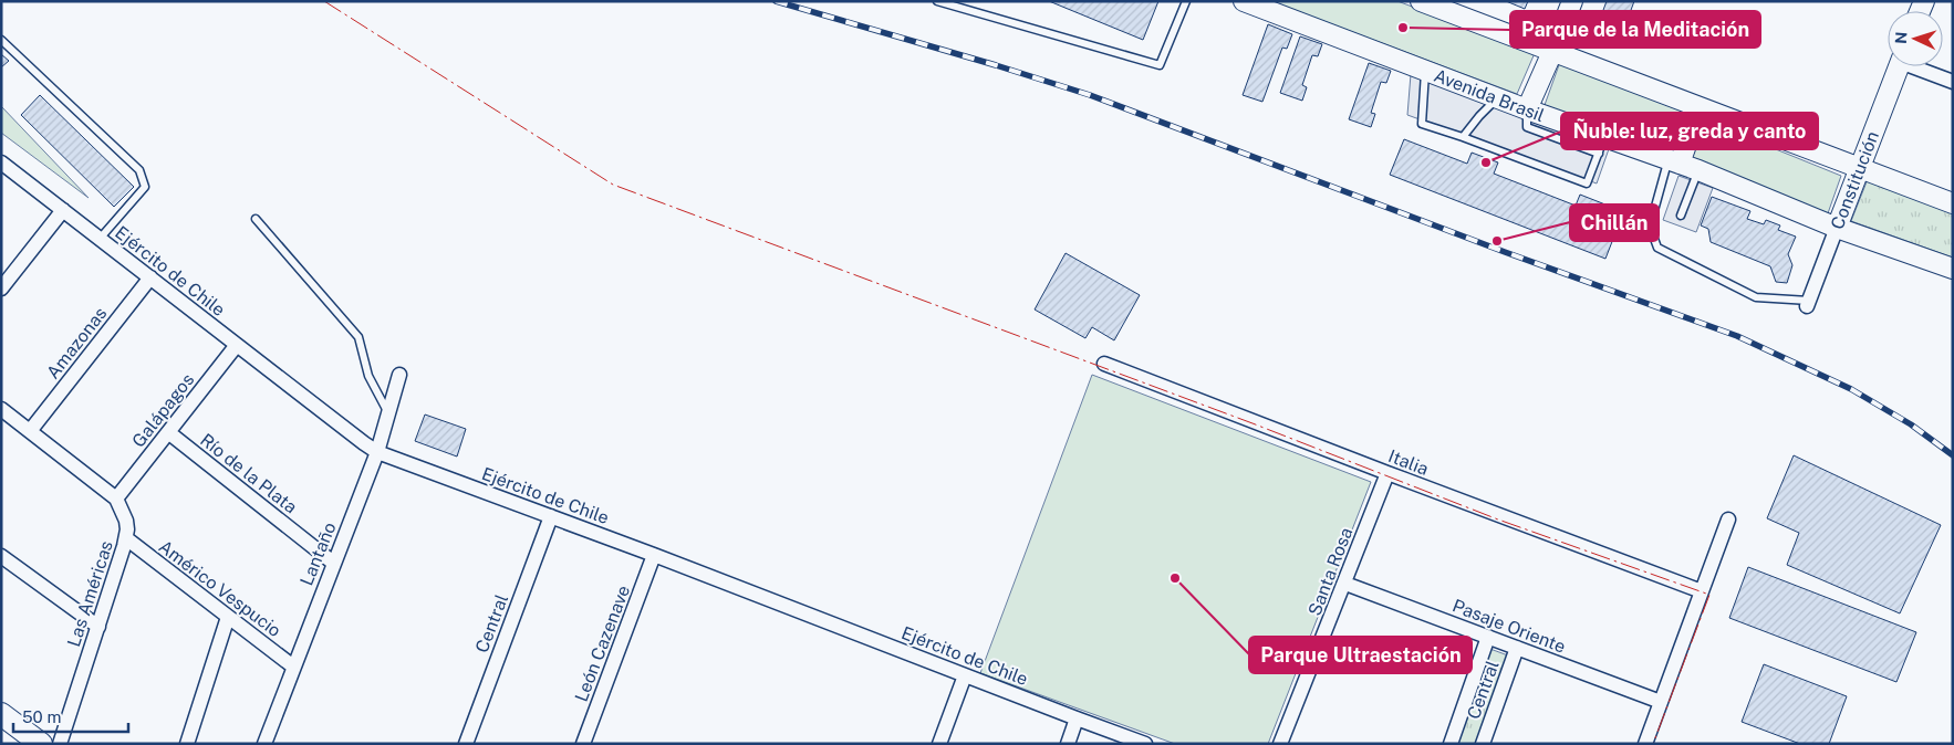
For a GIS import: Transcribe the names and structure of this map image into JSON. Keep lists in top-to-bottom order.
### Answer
{
  "streets": {
    "main road": ["Avenida Brasil", "Constitución"],
    "street": [
      "Ejército de Chile",
      "Amazonas",
      "Galápagos",
      "Italia",
      "Río de la Plata",
      "Lantaño",
      "Santa Rosa",
      "Américo Vespucio",
      "Las Américas",
      "Central",
      "Pasaje Oriente",
      "León Cazenave"
    ]
  },
  "crossings": [
    ["Avenida Brasil", "Constitución"],
    ["Ejército de Chile", "Amazonas"],
    ["Ejército de Chile", "Galápagos"],
    ["Ejército de Chile", "Lantaño"],
    ["Ejército de Chile", "Central"],
    ["Ejército de Chile", "León Cazenave"],
    ["Galápagos", "Río de la Plata"],
    ["Galápagos", "Las Américas"],
    ["Italia", "Santa Rosa"],
    ["Río de la Plata", "Lantaño"],
    ["Lantaño", "Américo Vespucio"],
    ["Santa Rosa", "Pasaje Oriente"],
    ["Américo Vespucio", "Las Américas"],
    ["Central", "Pasaje Oriente"]
  ],
  "places": [
    "Parque de la Meditación",
    "Ñuble: luz, greda y canto",
    "Chillán",
    "Parque Ultraestación"
  ],
  "scale_bar": "50 m",
  "north": "left"
}
